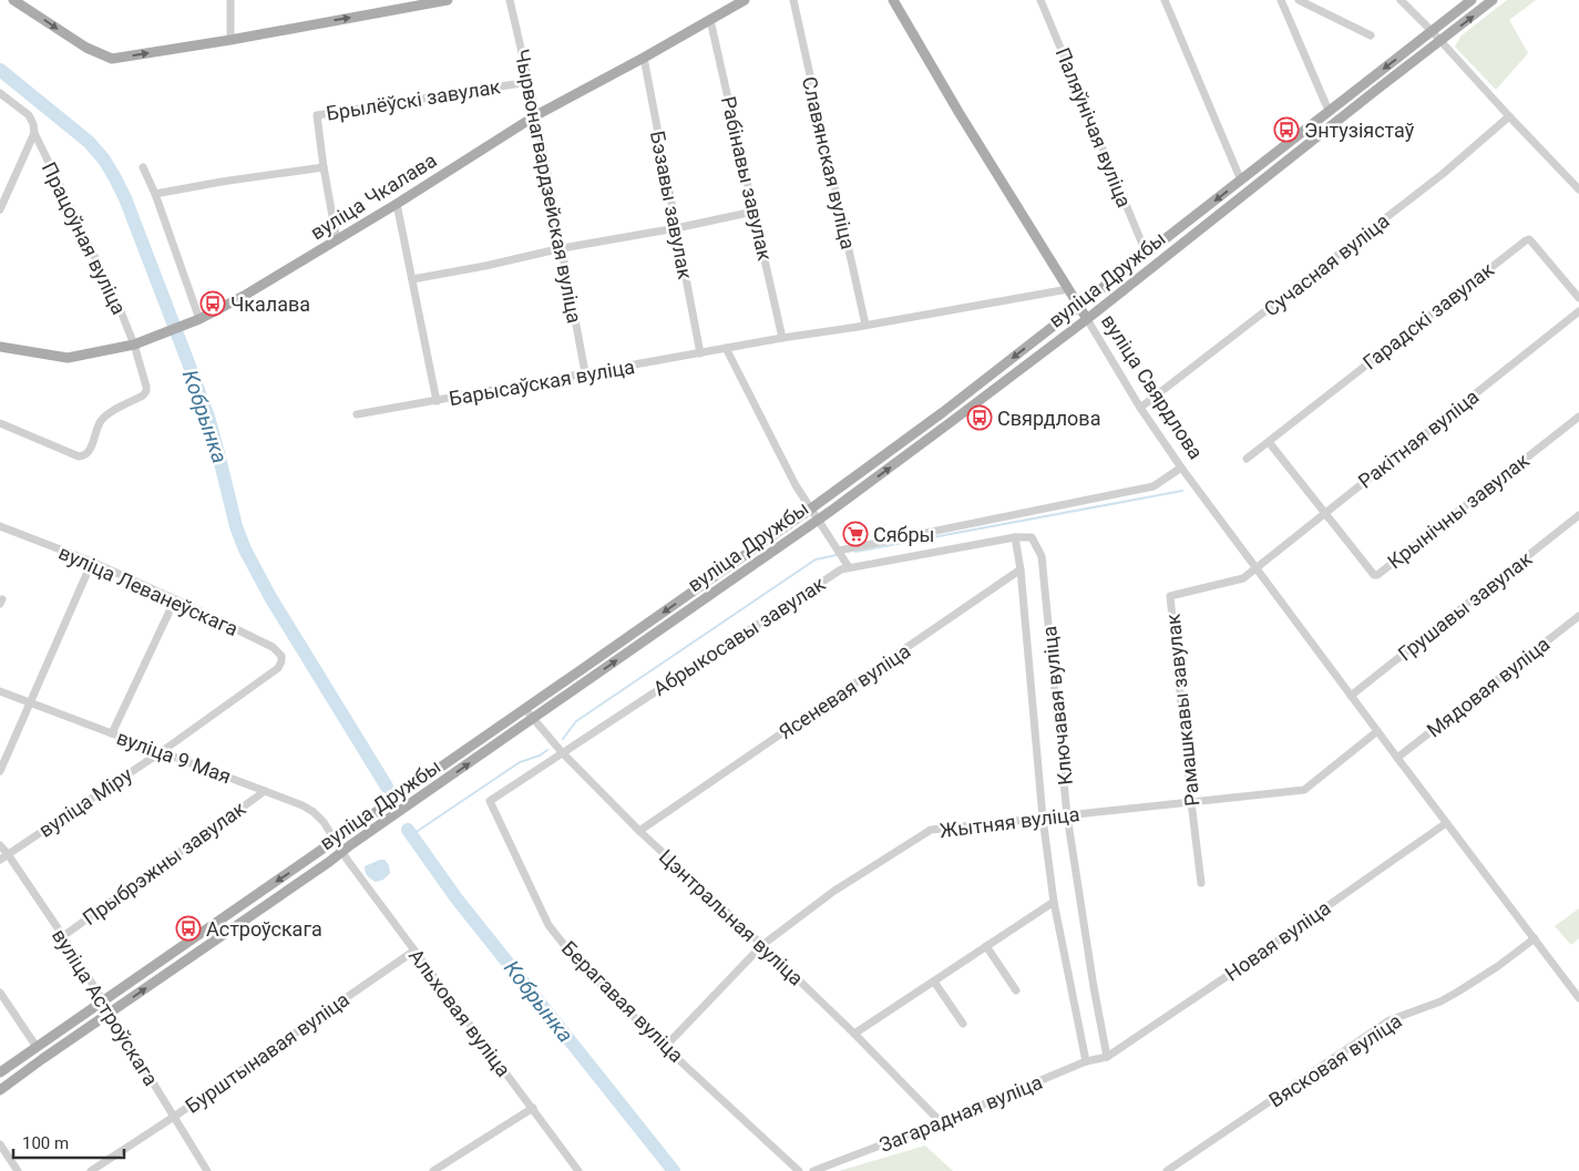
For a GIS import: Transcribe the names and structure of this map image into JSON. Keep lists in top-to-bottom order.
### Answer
{
  "streets": {
    "main road": ["вуліца Чкалава", "вуліца Дружбы", "вуліца Свярдлова"],
    "street": [
      "Брылёўскі завулак",
      "Паляўнічая вуліца",
      "Славянская вуліца",
      "Рабінавы завулак",
      "Чырвонагвардзейская вуліца",
      "Бэзавы завулак",
      "Працоўная вуліца",
      "Сучасная вуліца",
      "Гарадскі завулак",
      "Барысаўская вуліца",
      "Ракітная вуліца",
      "Крынічны завулак",
      "вуліца Леванеўскага",
      "Грушавы завулак",
      "Абрыкосавы завулак",
      "Мядовая вуліца",
      "Ясеневая вуліца",
      "Ключавая вуліца",
      "Рамашкавы завулак",
      "вуліца 9 Мая",
      "вуліца Міру",
      "Жытняя вуліца",
      "Прыбрэжны завулак",
      "Цэнтральная вуліца",
      "Новая вуліца",
      "Берагавая вуліца",
      "вуліца Астроўскага",
      "Альховая вуліца",
      "Бурштынавая вуліца",
      "Вясковая вуліца",
      "Загарадная вуліца"
    ]
  },
  "crossings": [
    ["Брылёўскі завулак", "Чырвонагвардзейская вуліца"],
    ["Брылёўскі завулак", "вуліца Чкалава"],
    ["Паляўнічая вуліца", "вуліца Дружбы"],
    ["Славянская вуліца", "Барысаўская вуліца"],
    ["Рабінавы завулак", "вуліца Чкалава"],
    ["Рабінавы завулак", "Барысаўская вуліца"],
    ["Чырвонагвардзейская вуліца", "вуліца Чкалава"],
    ["Чырвонагвардзейская вуліца", "Барысаўская вуліца"],
    ["вуліца Чкалава", "Бэзавы завулак"],
    ["вуліца Чкалава", "Працоўная вуліца"],
    ["Бэзавы завулак", "Барысаўская вуліца"],
    ["Сучасная вуліца", "вуліца Свярдлова"],
    ["вуліца Дружбы", "вуліца Свярдлова"],
    ["вуліца Дружбы", "вуліца 9 Мая"],
    ["вуліца Дружбы", "Цэнтральная вуліца"],
    ["вуліца Дружбы", "вуліца Астроўскага"],
    ["вуліца Дружбы", "Альховая вуліца"],
    ["Барысаўская вуліца", "вуліца Свярдлова"],
    ["вуліца Свярдлова", "Ракітная вуліца"],
    ["вуліца Свярдлова", "Грушавы завулак"],
    ["вуліца Свярдлова", "Мядовая вуліца"],
    ["вуліца Свярдлова", "Рамашкавы завулак"],
    ["вуліца Свярдлова", "Жытняя вуліца"],
    ["вуліца Свярдлова", "Новая вуліца"],
    ["вуліца Свярдлова", "Вясковая вуліца"],
    ["Ракітная вуліца", "Крынічны завулак"],
    ["Ракітная вуліца", "Рамашкавы завулак"],
    ["вуліца Леванеўскага", "вуліца Міру"],
    ["Абрыкосавы завулак", "Ключавая вуліца"],
    ["Абрыкосавы завулак", "Цэнтральная вуліца"],
    ["Абрыкосавы завулак", "Берагавая вуліца"],
    ["Ясеневая вуліца", "Ключавая вуліца"],
    ["Ясеневая вуліца", "Цэнтральная вуліца"],
    ["Ключавая вуліца", "Жытняя вуліца"],
    ["Ключавая вуліца", "Новая вуліца"],
    ["Ключавая вуліца", "Загарадная вуліца"],
    ["Рамашкавы завулак", "Жытняя вуліца"],
    ["вуліца 9 Мая", "вуліца Міру"],
    ["вуліца 9 Мая", "Прыбрэжны завулак"],
    ["вуліца 9 Мая", "Альховая вуліца"],
    ["вуліца Міру", "вуліца Астроўскага"],
    ["Жытняя вуліца", "Цэнтральная вуліца"],
    ["Жытняя вуліца", "Берагавая вуліца"],
    ["Прыбрэжны завулак", "вуліца Астроўскага"],
    ["Цэнтральная вуліца", "Загарадная вуліца"],
    ["Новая вуліца", "Загарадная вуліца"],
    ["вуліца Астроўскага", "Бурштынавая вуліца"],
    ["Альховая вуліца", "Бурштынавая вуліца"]
  ],
  "water": ["Кобрынка"],
  "places": {
    "bus stop": [
      "Энтузіястаў",
      "Чкалава",
      "Свярдлова",
      "Астроўскага"
    ],
    "supermarket": ["Сябры"]
  },
  "scale_bar": "100 m"
}
